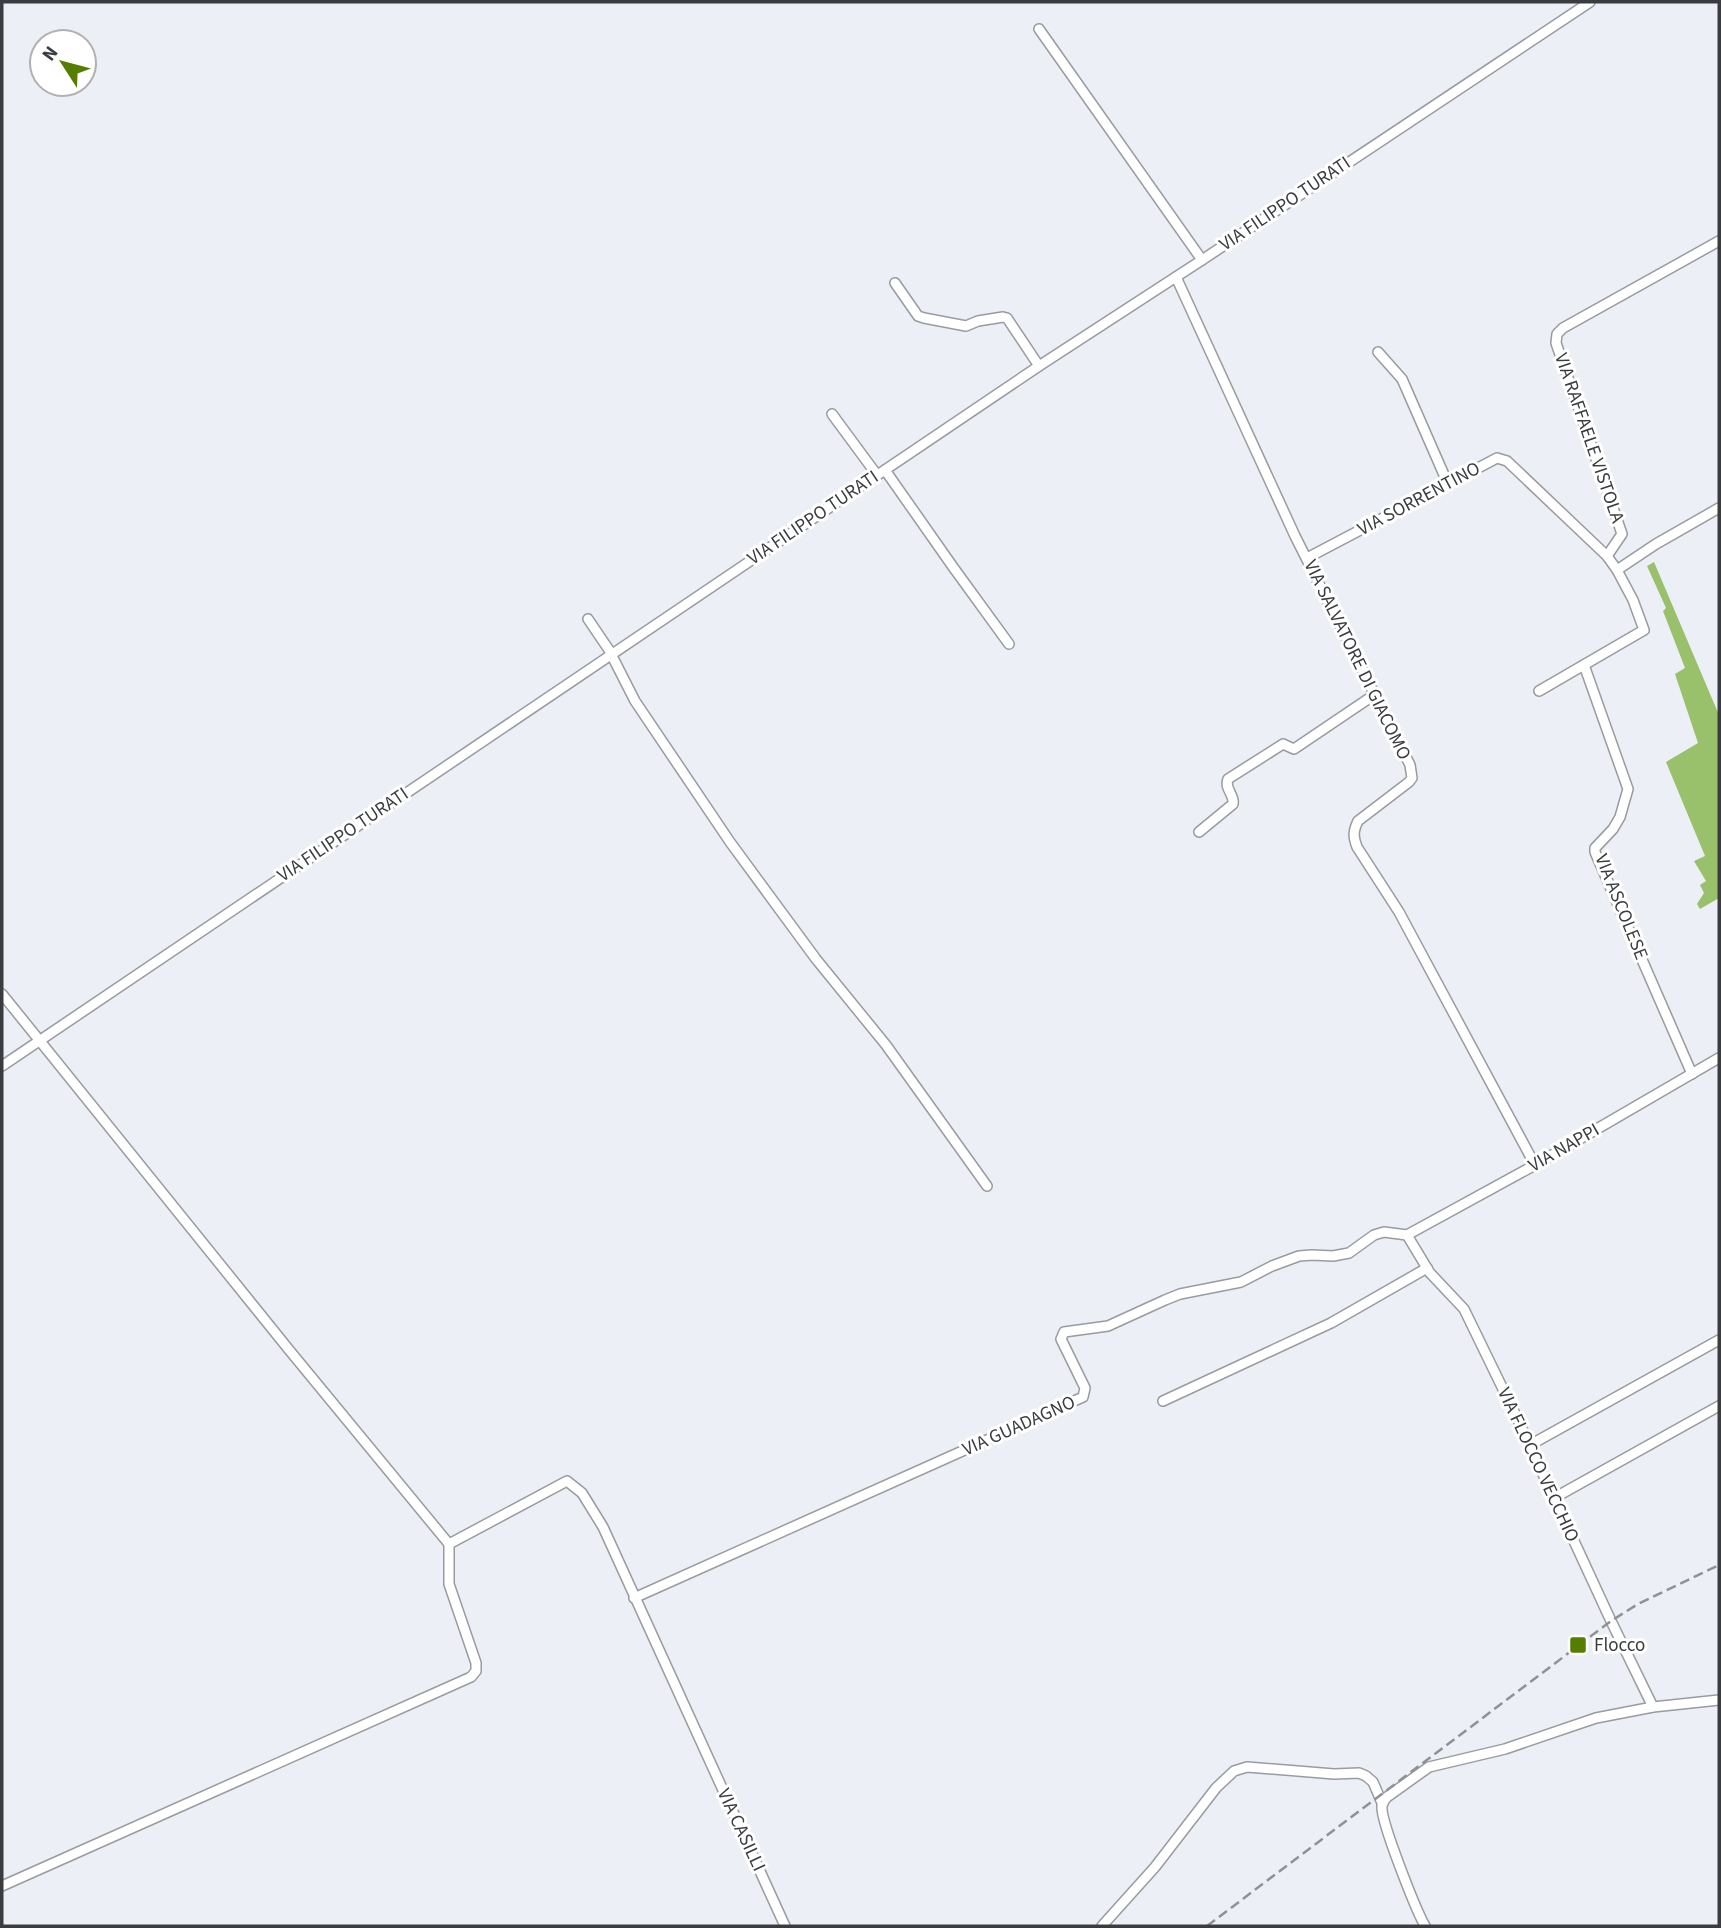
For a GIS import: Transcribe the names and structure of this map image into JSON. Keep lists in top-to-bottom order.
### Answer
{
  "streets": {
    "street": [
      "VIA FILIPPO TURATI",
      "VIA RAFFAELE VISTOLA",
      "VIA SORRENTINO",
      "VIA SALVATORE DI GIACOMO",
      "VIA ASCOLESE",
      "VIA NAPPI",
      "VIA GUADAGNO",
      "VIA FLOCCO VECCHIO",
      "VIA CASILLI"
    ]
  },
  "crossings": [
    ["VIA FILIPPO TURATI", "VIA SALVATORE DI GIACOMO"],
    ["VIA RAFFAELE VISTOLA", "VIA SORRENTINO"],
    ["VIA SORRENTINO", "VIA SALVATORE DI GIACOMO"],
    ["VIA SORRENTINO", "VIA ASCOLESE"],
    ["VIA SALVATORE DI GIACOMO", "VIA NAPPI"],
    ["VIA ASCOLESE", "VIA NAPPI"],
    ["VIA NAPPI", "VIA GUADAGNO"],
    ["VIA NAPPI", "VIA FLOCCO VECCHIO"],
    ["VIA GUADAGNO", "VIA FLOCCO VECCHIO"],
    ["VIA GUADAGNO", "VIA CASILLI"]
  ],
  "places": {
    "transit": ["Flocco"]
  },
  "north": "top left"
}
